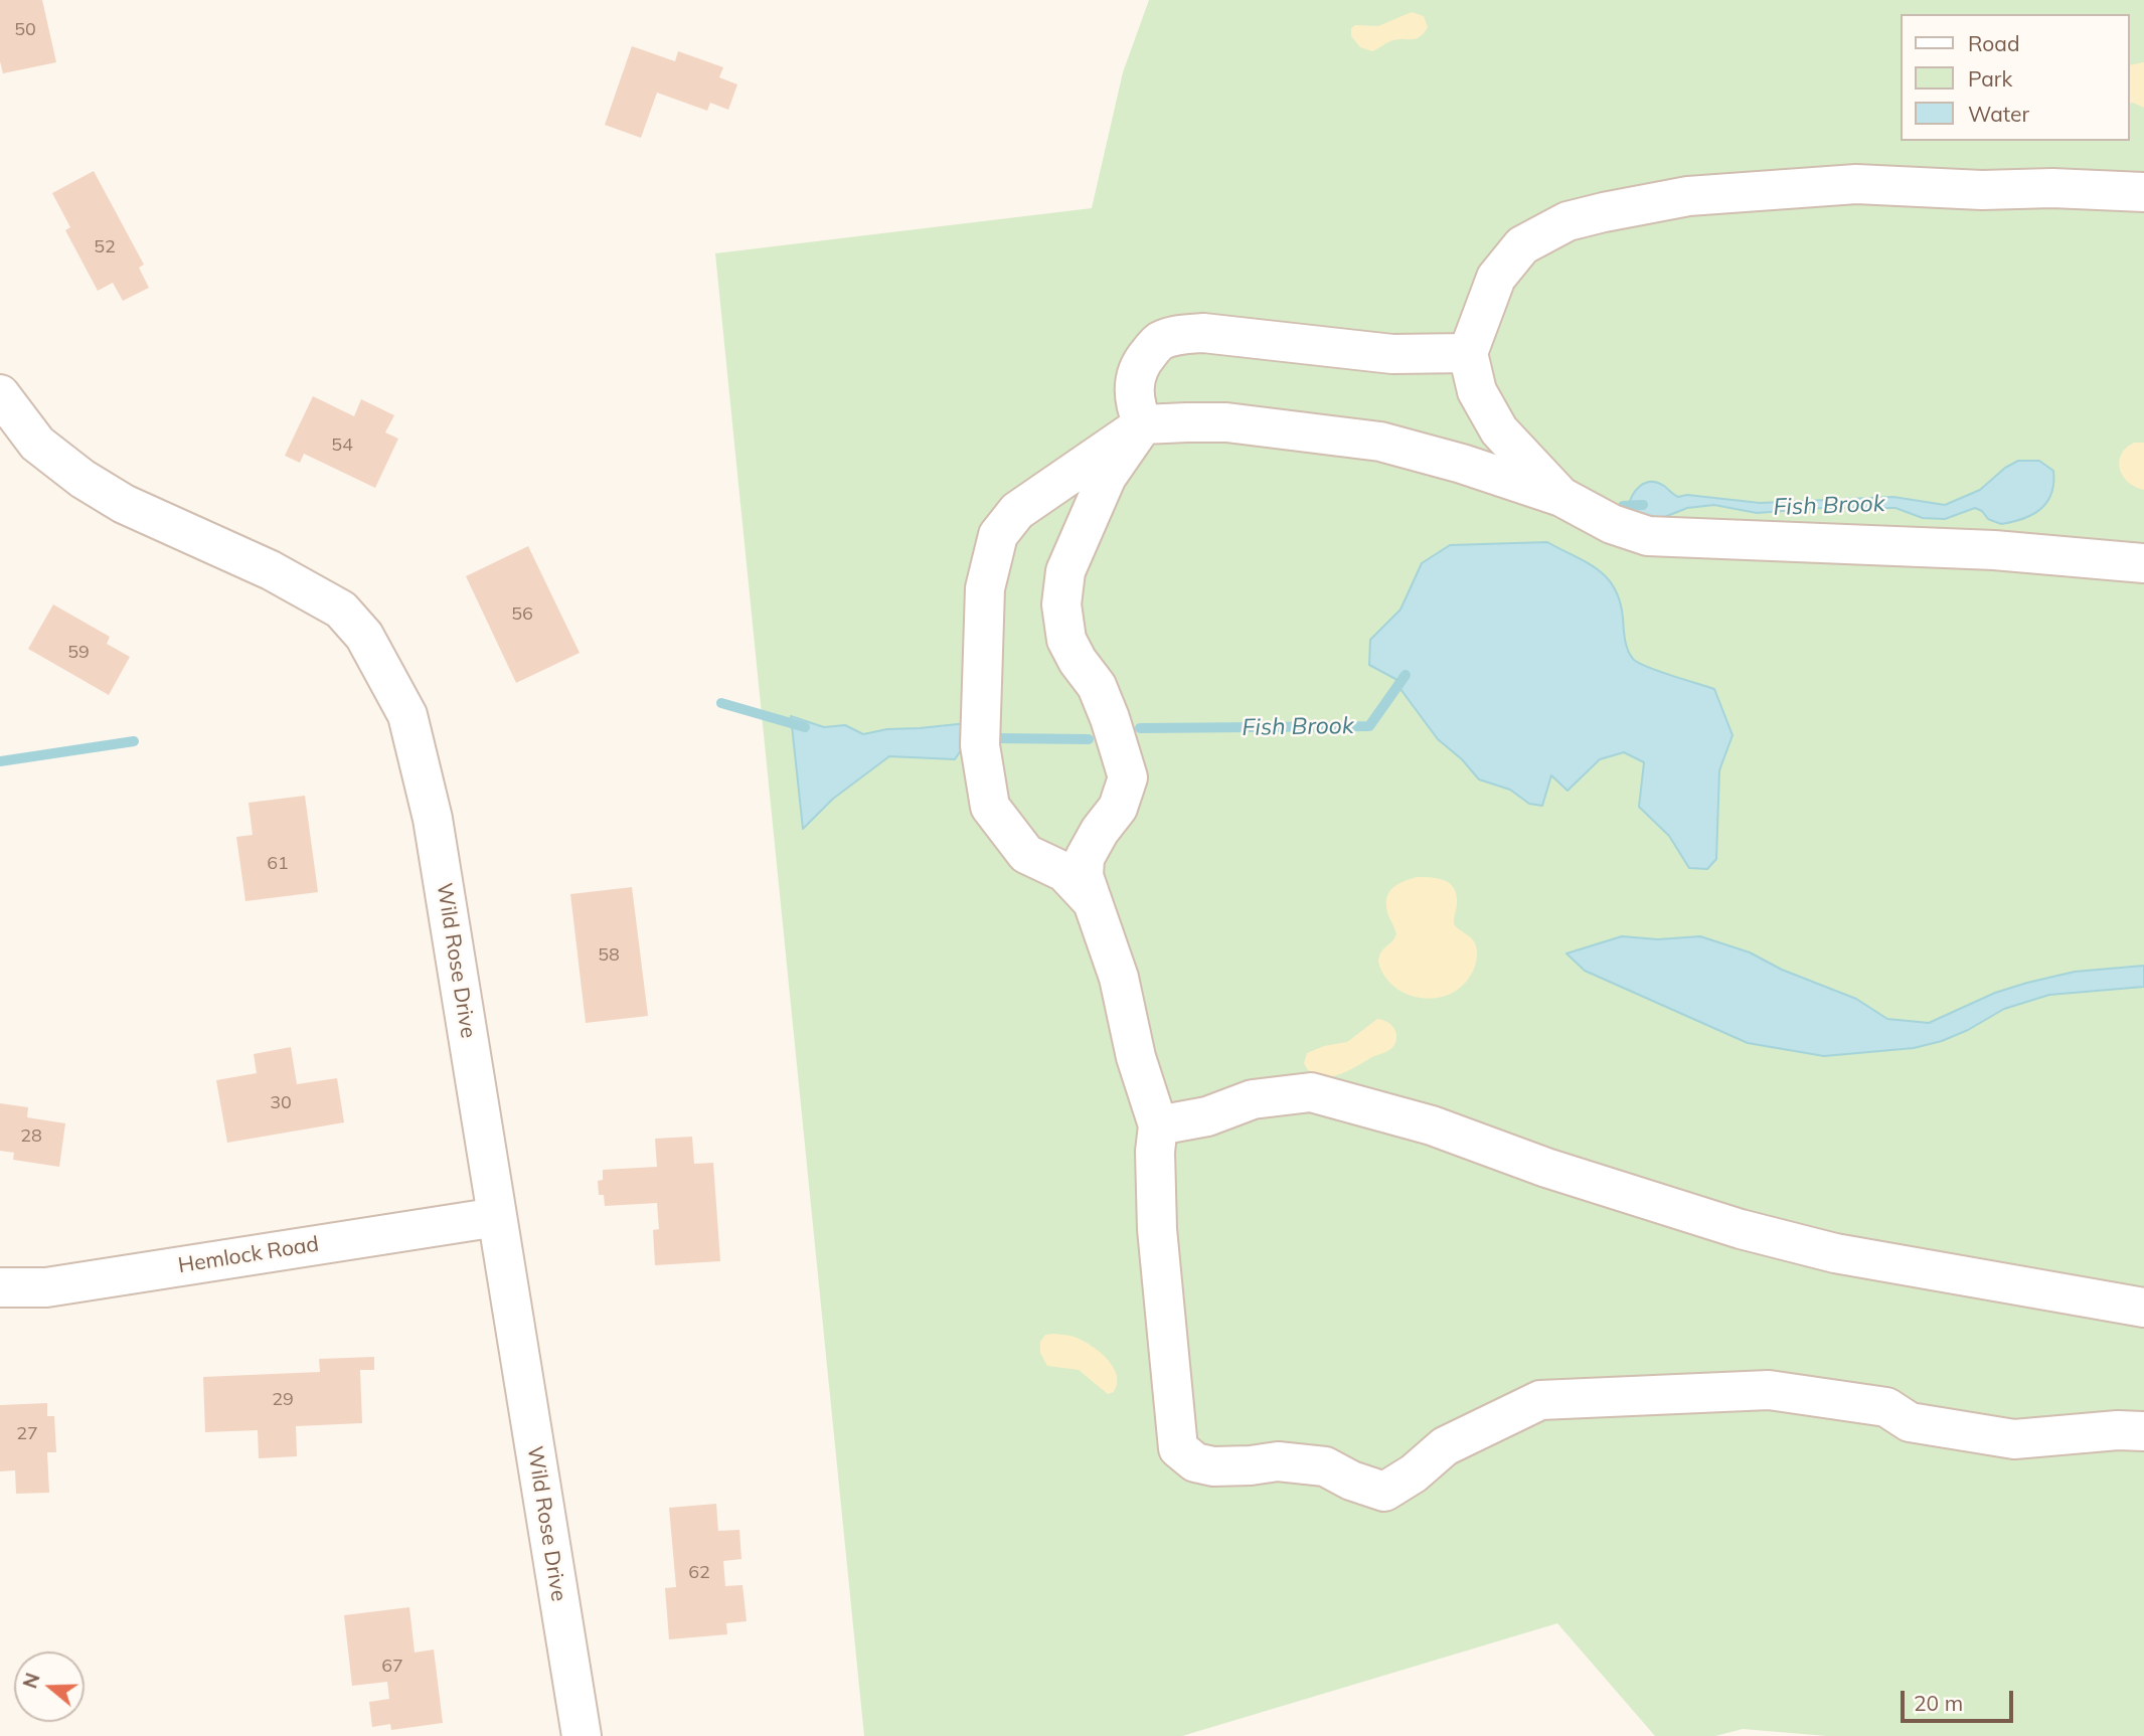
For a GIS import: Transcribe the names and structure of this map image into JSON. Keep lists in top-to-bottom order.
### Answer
{
  "streets": {
    "street": ["Wild Rose Drive", "Hemlock Road"]
  },
  "crossings": [
    ["Wild Rose Drive", "Hemlock Road"]
  ],
  "water": ["Fish Brook"],
  "house_numbers": [
    "50",
    "52",
    "54",
    "56",
    "59",
    "61",
    "58",
    "30",
    "28",
    "29",
    "27",
    "62",
    "67"
  ],
  "legend": ["Road", "Park", "Water"],
  "scale_bar": "20 m",
  "north": "left"
}
